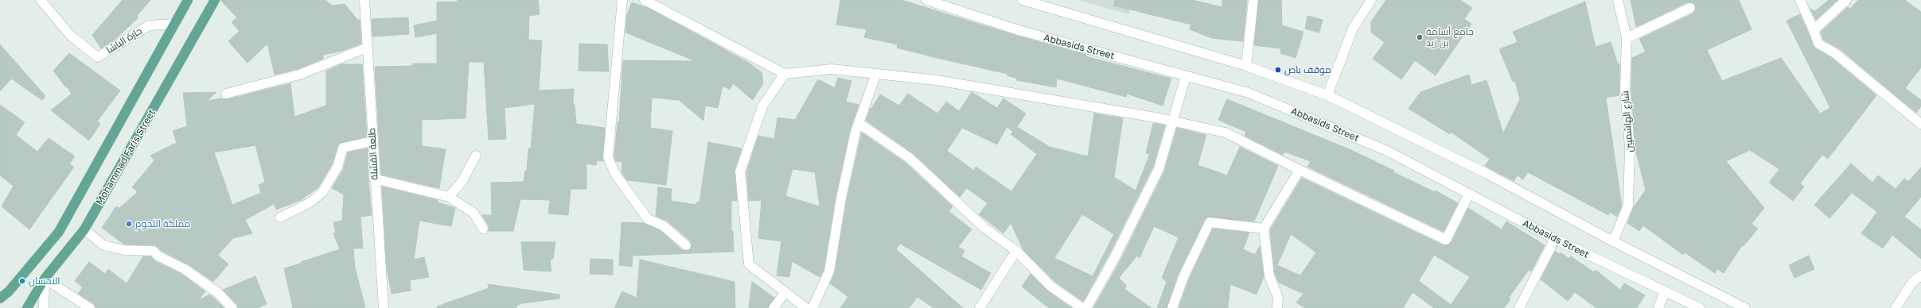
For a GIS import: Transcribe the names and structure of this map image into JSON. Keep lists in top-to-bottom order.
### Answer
{
  "streets": {
    "main road": ["Mohammad Faris Street"],
    "street": [
      "حارة الباشا",
      "Abbasids Street",
      "شارع الهاشميين",
      "طلعة القشلة"
    ]
  },
  "places": [
    "جامع أسامة بن زيد",
    "موقف باص",
    "مملكة اللحوم",
    "الاحسان"
  ]
}
